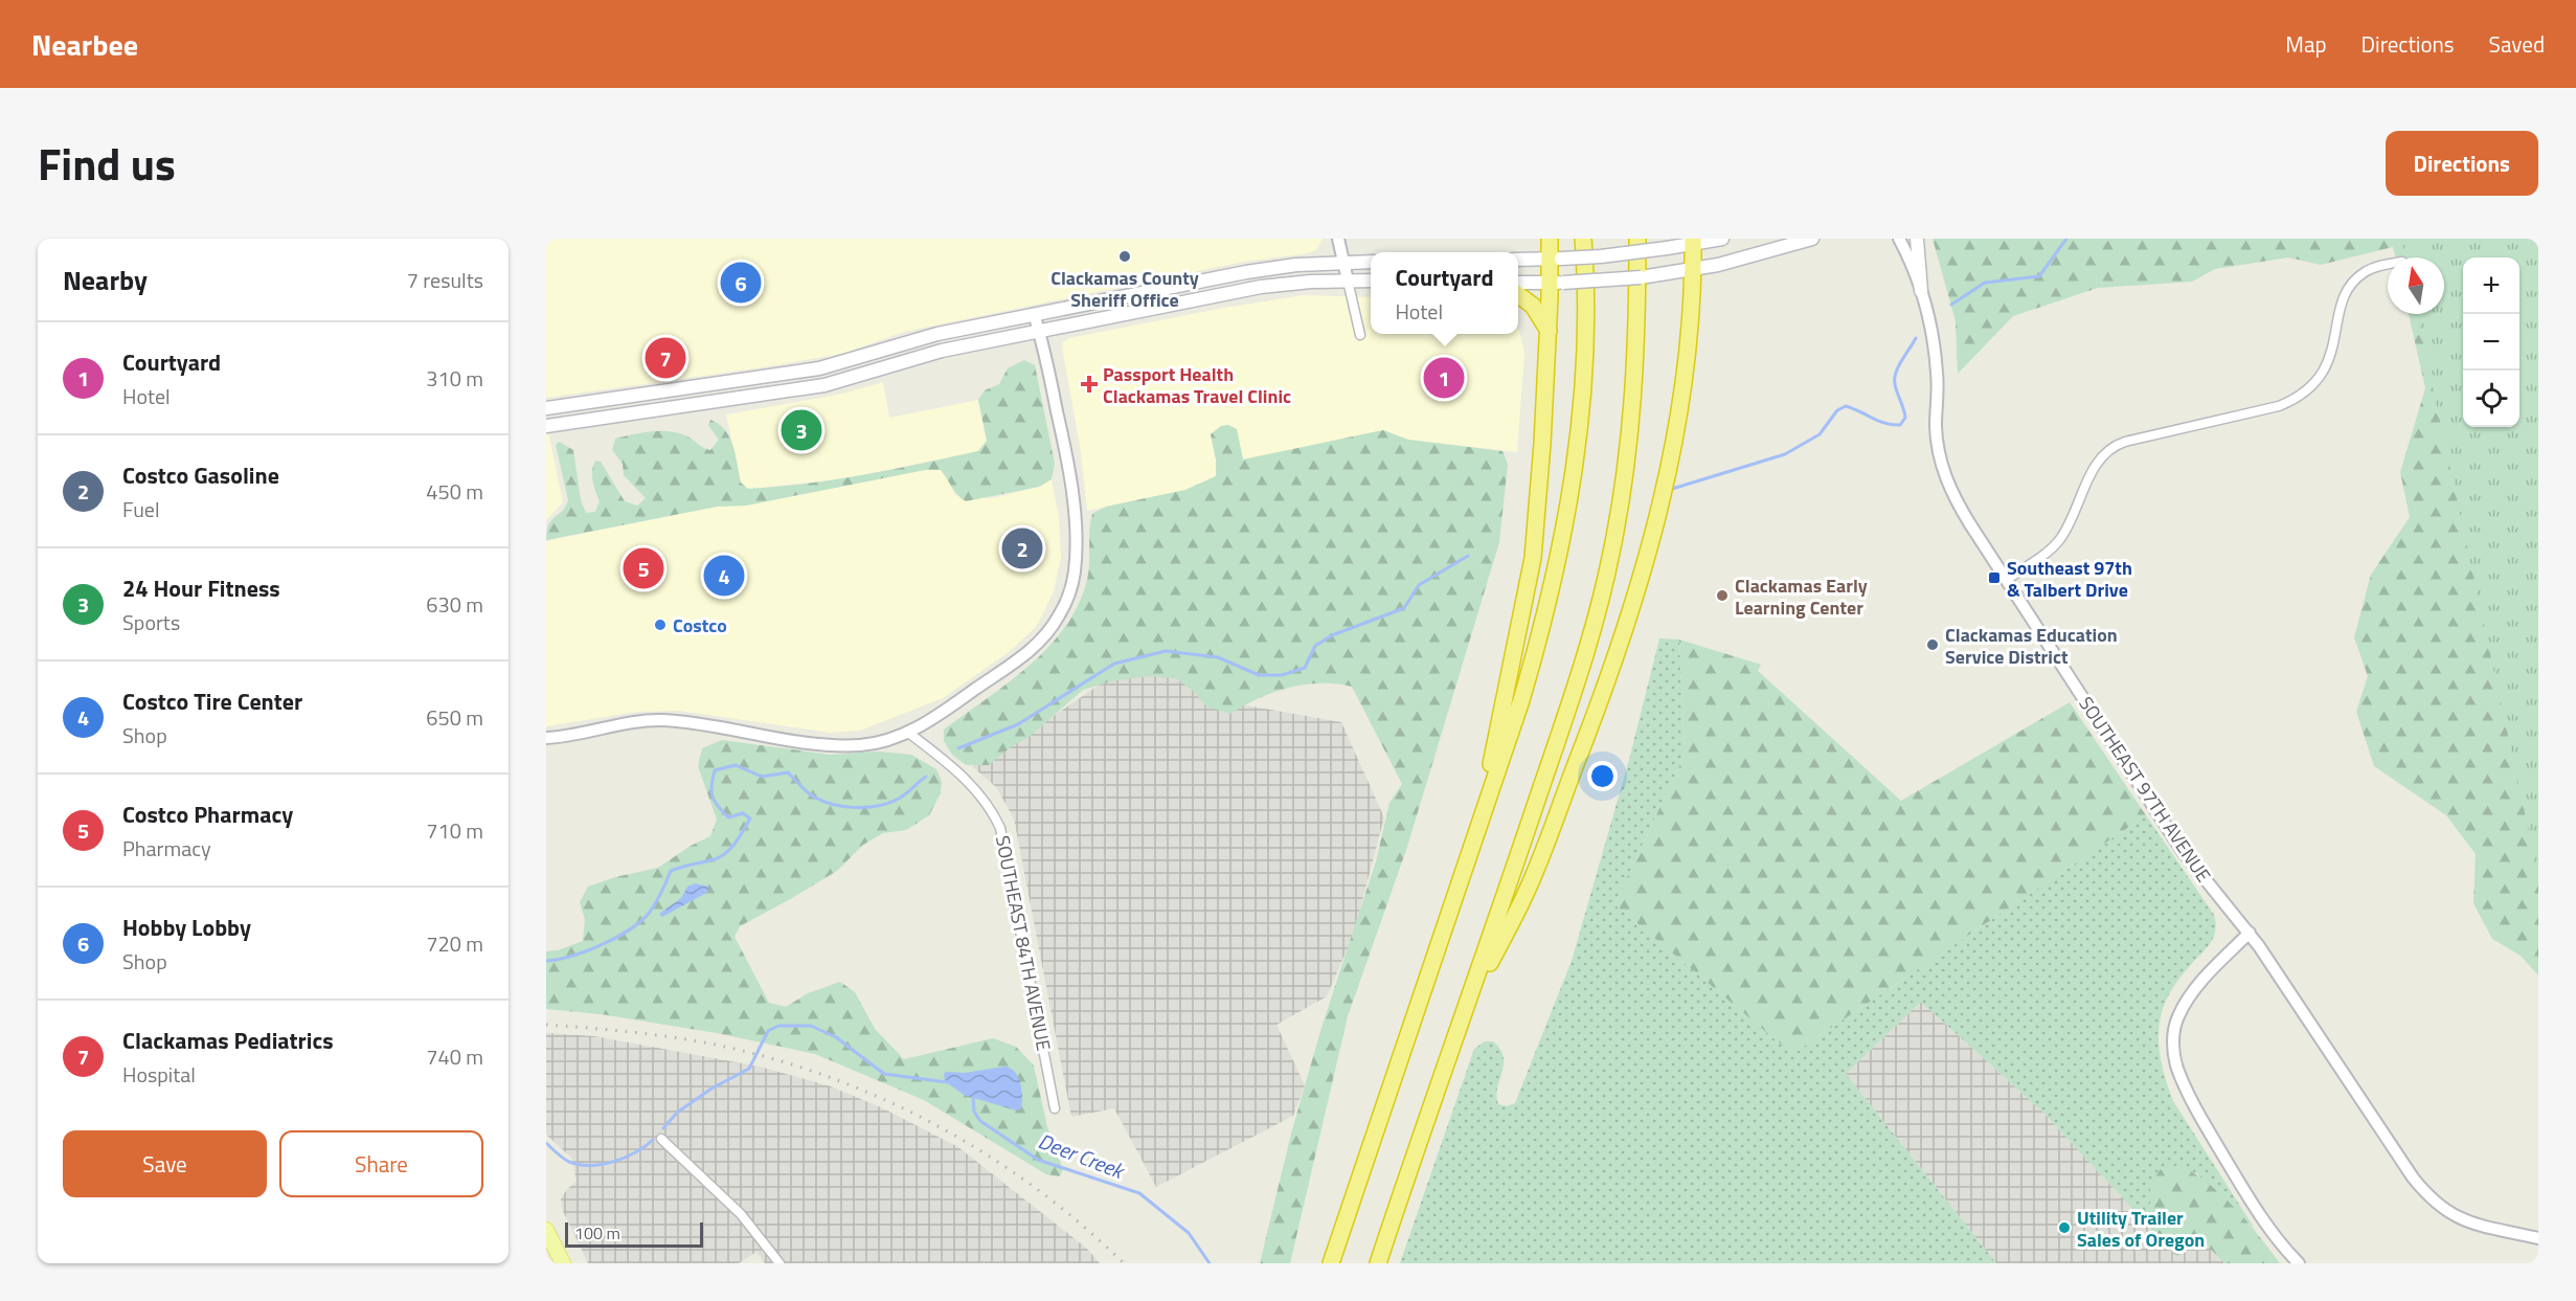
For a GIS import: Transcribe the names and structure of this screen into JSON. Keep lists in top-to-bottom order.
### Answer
{
  "streets": {
    "street": ["SOUTHEAST 97TH AVENUE", "SOUTHEAST 84TH AVENUE"]
  },
  "water": ["Deer Creek"],
  "places": {
    "other": [
      "Clackamas County Sheriff Office",
      "Clackamas Early Learning Center",
      "Costco",
      "Clackamas Education Service District",
      "Utility Trailer Sales of Oregon"
    ],
    "health": ["Passport Health Clackamas Travel Clinic"],
    "transit": ["Southeast 97th & Talbert Drive"]
  },
  "scale_bar": "100 m",
  "north": "top",
  "page": {
    "header": "Nearbee",
    "nav": ["Map", "Directions", "Saved"],
    "title": "Find us",
    "buttons": [
      "Directions",
      ["Save", "Share"]
    ],
    "heading": ["Nearby", "7 results"],
    "popup": ["Courtyard", "Hotel"],
    "map_buttons": ["+", "−"],
    "pins": [
      "6",
      "7",
      "1",
      "3",
      "2",
      "5",
      "4"
    ],
    "list": [
      {
        "mark": "1",
        "name": "Courtyard",
        "note": "Hotel",
        "value": "310 m"
      },
      {
        "mark": "2",
        "name": "Costco Gasoline",
        "note": "Fuel",
        "value": "450 m"
      },
      {
        "mark": "3",
        "name": "24 Hour Fitness",
        "note": "Sports",
        "value": "630 m"
      },
      {
        "mark": "4",
        "name": "Costco Tire Center",
        "note": "Shop",
        "value": "650 m"
      },
      {
        "mark": "5",
        "name": "Costco Pharmacy",
        "note": "Pharmacy",
        "value": "710 m"
      },
      {
        "mark": "6",
        "name": "Hobby Lobby",
        "note": "Shop",
        "value": "720 m"
      },
      {
        "mark": "7",
        "name": "Clackamas Pediatrics",
        "note": "Hospital",
        "value": "740 m"
      }
    ],
    "scale": "100 m"
  }
}
